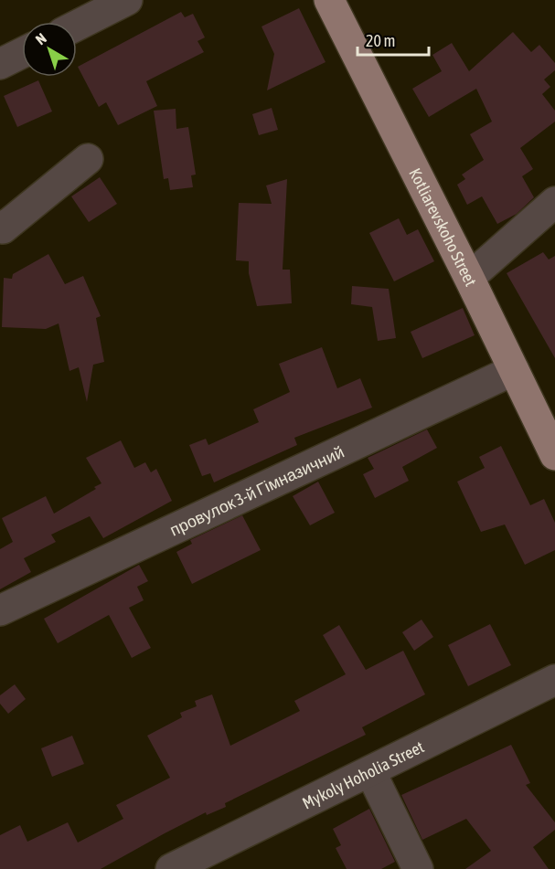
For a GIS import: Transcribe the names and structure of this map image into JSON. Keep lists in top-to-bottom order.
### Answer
{
  "streets": {
    "main road": ["Kotliarevskoho Street"],
    "street": ["провулок 3-й Гімназичний", "Mykoly Hoholia Street"]
  },
  "crossings": [
    ["Kotliarevskoho Street", "провулок 3-й Гімназичний"]
  ],
  "scale_bar": "20 m",
  "north": "top left"
}
